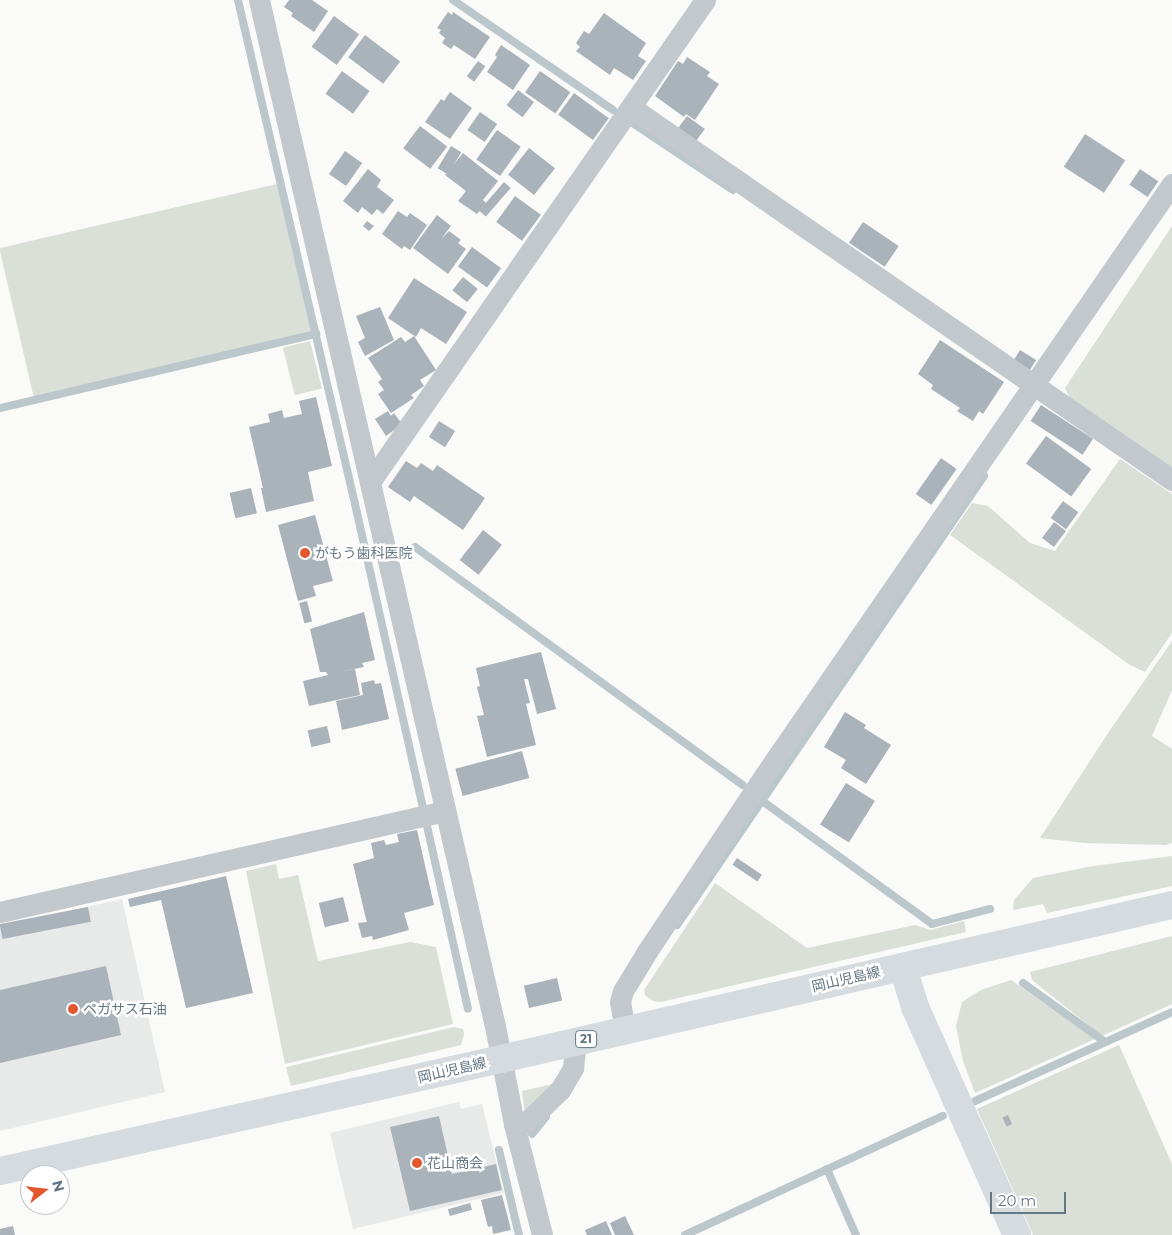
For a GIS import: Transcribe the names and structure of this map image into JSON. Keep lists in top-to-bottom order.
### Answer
{
  "streets": {
    "main road": ["岡山児島線", "21"]
  },
  "places": ["がもう歯科医院", "ペガサス石油", "花山商会"],
  "scale_bar": "20 m",
  "north": "right"
}
